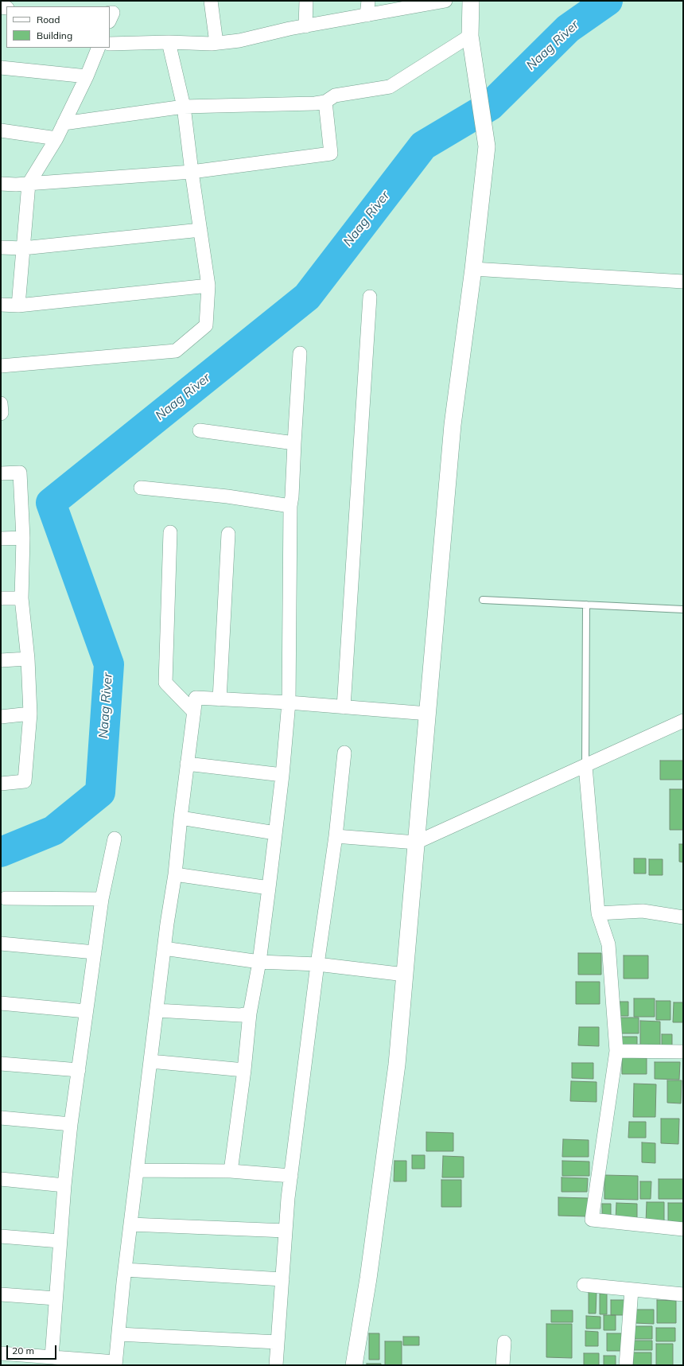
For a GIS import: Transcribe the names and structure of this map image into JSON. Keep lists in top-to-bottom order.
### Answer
{
  "water": ["Naag River"],
  "legend": ["Road", "Building"],
  "scale_bar": "20 m"
}
